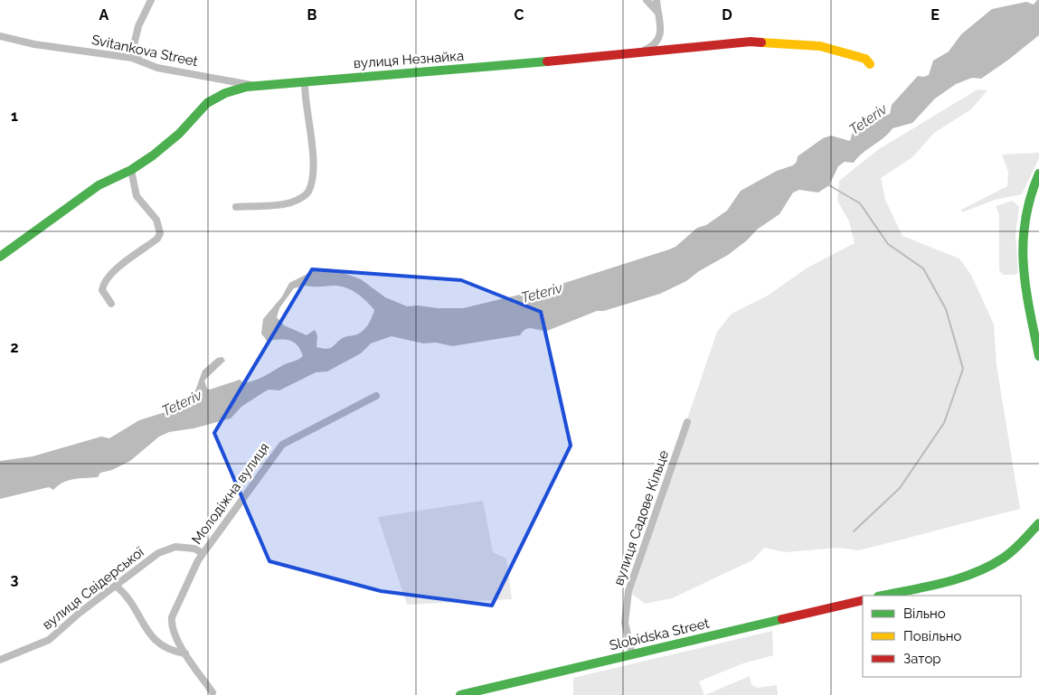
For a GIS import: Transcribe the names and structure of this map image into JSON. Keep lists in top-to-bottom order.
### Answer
{
  "streets": {
    "street": [
      "Svitankova Street",
      "вулиця Незнайка",
      "Молодіжна вулиця",
      "вулиця Садове Кільце",
      "вулиця Свідерської",
      "Slobidska Street"
    ]
  },
  "crossings": [
    ["Svitankova Street", "вулиця Незнайка"],
    ["Молодіжна вулиця", "вулиця Свідерської"],
    ["вулиця Садове Кільце", "Slobidska Street"]
  ],
  "water": ["Teteriv"],
  "legend": ["Вільно", "Повільно", "Затор"],
  "grid": {
    "columns": [
      "A",
      "B",
      "C",
      "D",
      "E"
    ],
    "rows": ["1", "2", "3"]
  }
}
